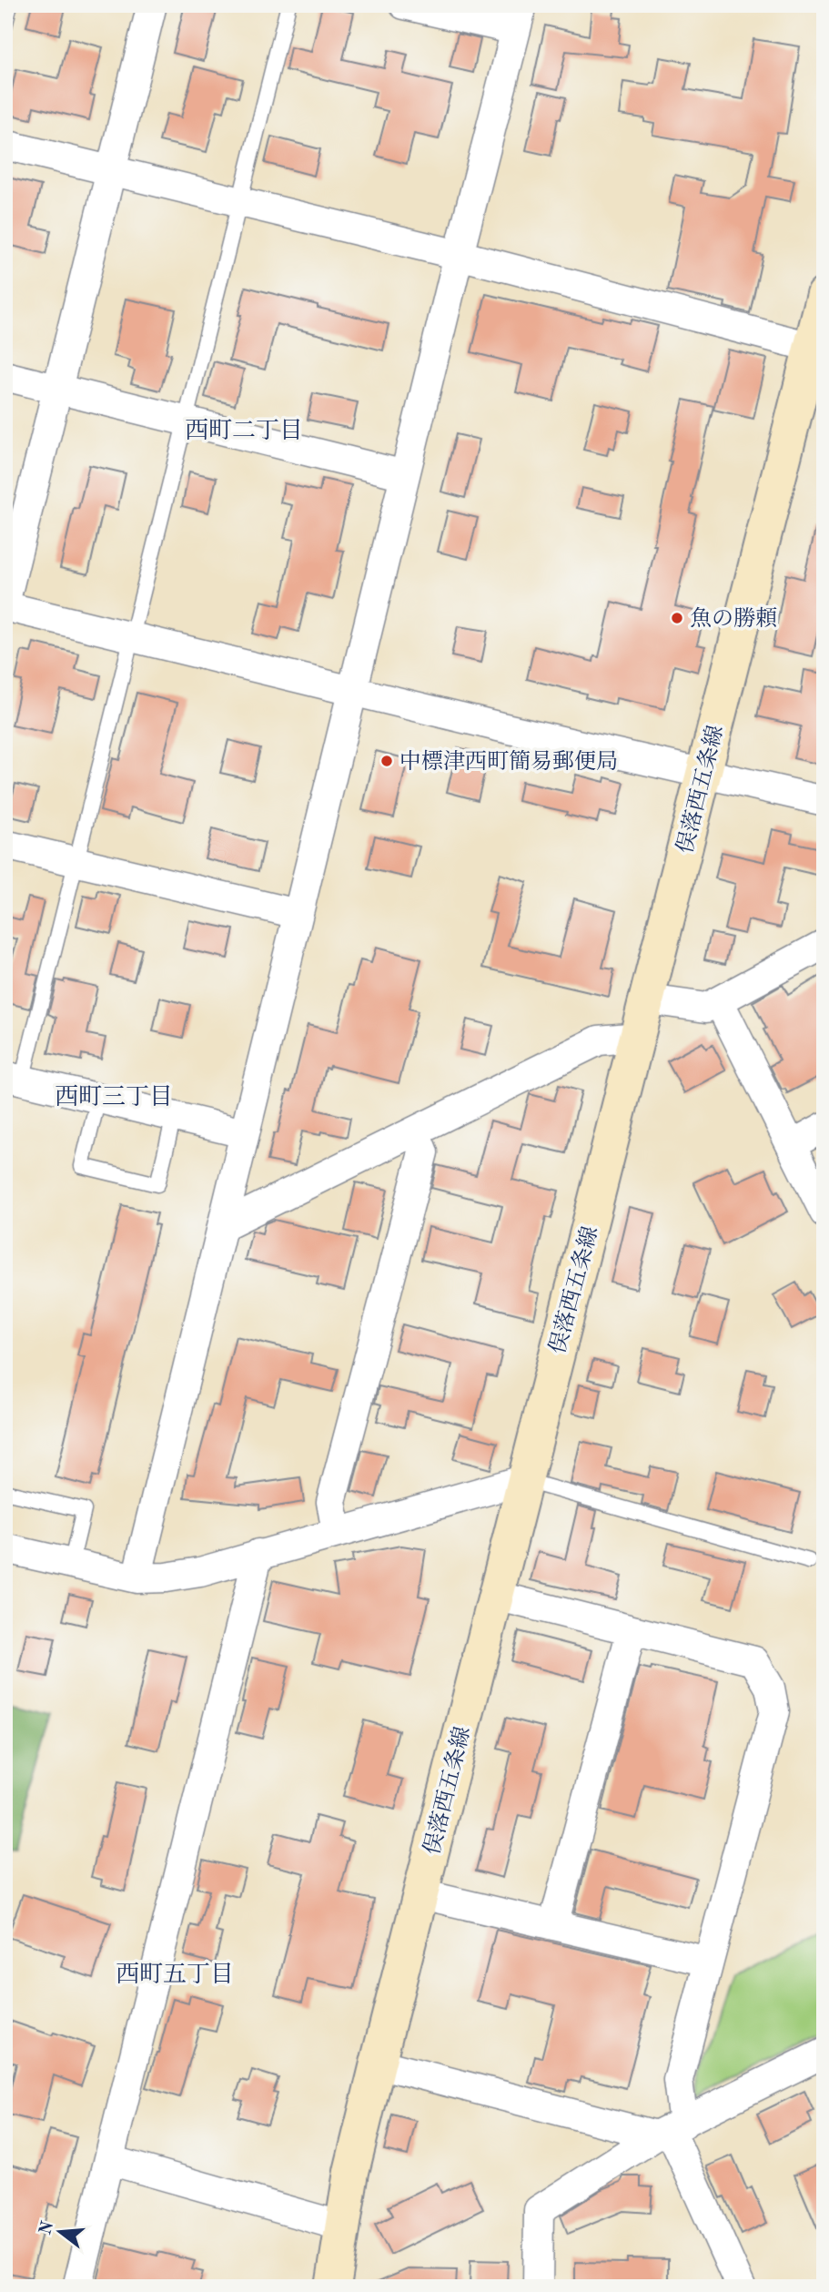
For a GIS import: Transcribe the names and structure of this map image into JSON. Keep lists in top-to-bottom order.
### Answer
{
  "streets": {
    "main road": ["俣落西五条線"]
  },
  "districts": ["西町二丁目", "西町三丁目", "西町五丁目"],
  "places": ["魚の勝頼", "中標津西町簡易郵便局"],
  "north": "left"
}
